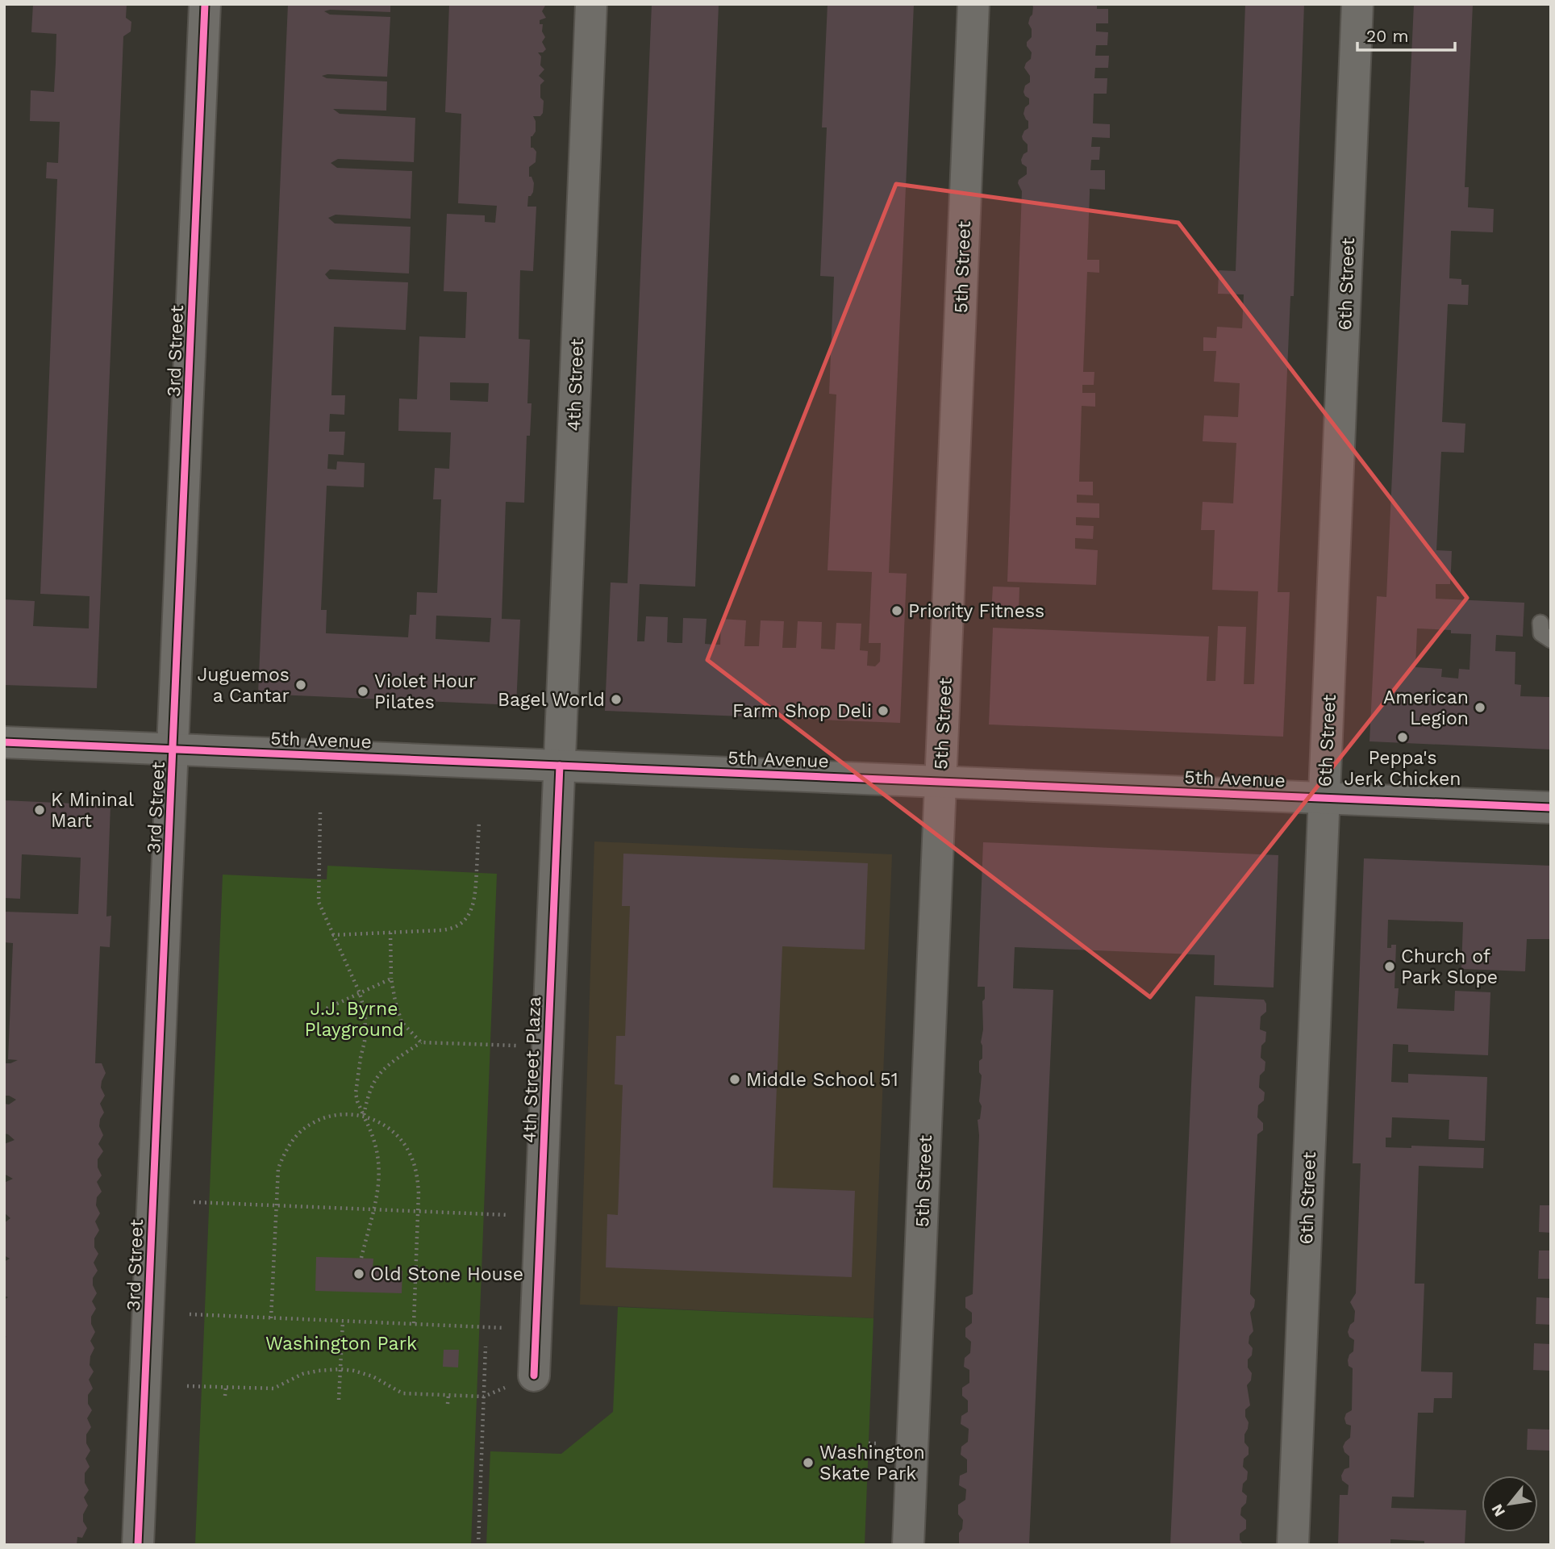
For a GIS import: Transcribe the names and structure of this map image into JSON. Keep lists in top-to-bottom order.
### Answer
{
  "streets": {
    "street": [
      "5th Street",
      "6th Street",
      "3rd Street",
      "4th Street",
      "5th Avenue",
      "4th Street Plaza"
    ]
  },
  "crossings": [
    ["5th Street", "5th Avenue"],
    ["6th Street", "5th Avenue"],
    ["3rd Street", "5th Avenue"],
    ["4th Street", "5th Avenue"],
    ["4th Street", "4th Street Plaza"],
    ["5th Avenue", "4th Street Plaza"]
  ],
  "parks": ["J.J. Byrne Playground", "Washington Park"],
  "places": [
    "Priority Fitness",
    "Juguemos a Cantar",
    "Violet Hour Pilates",
    "Bagel World",
    "American Legion",
    "Farm Shop Deli",
    "Peppa's Jerk Chicken",
    "K Mininal Mart",
    "Church of Park Slope",
    "Middle School 51",
    "Old Stone House",
    "Washington Skate Park"
  ],
  "scale_bar": "20 m",
  "north": "bottom left"
}
